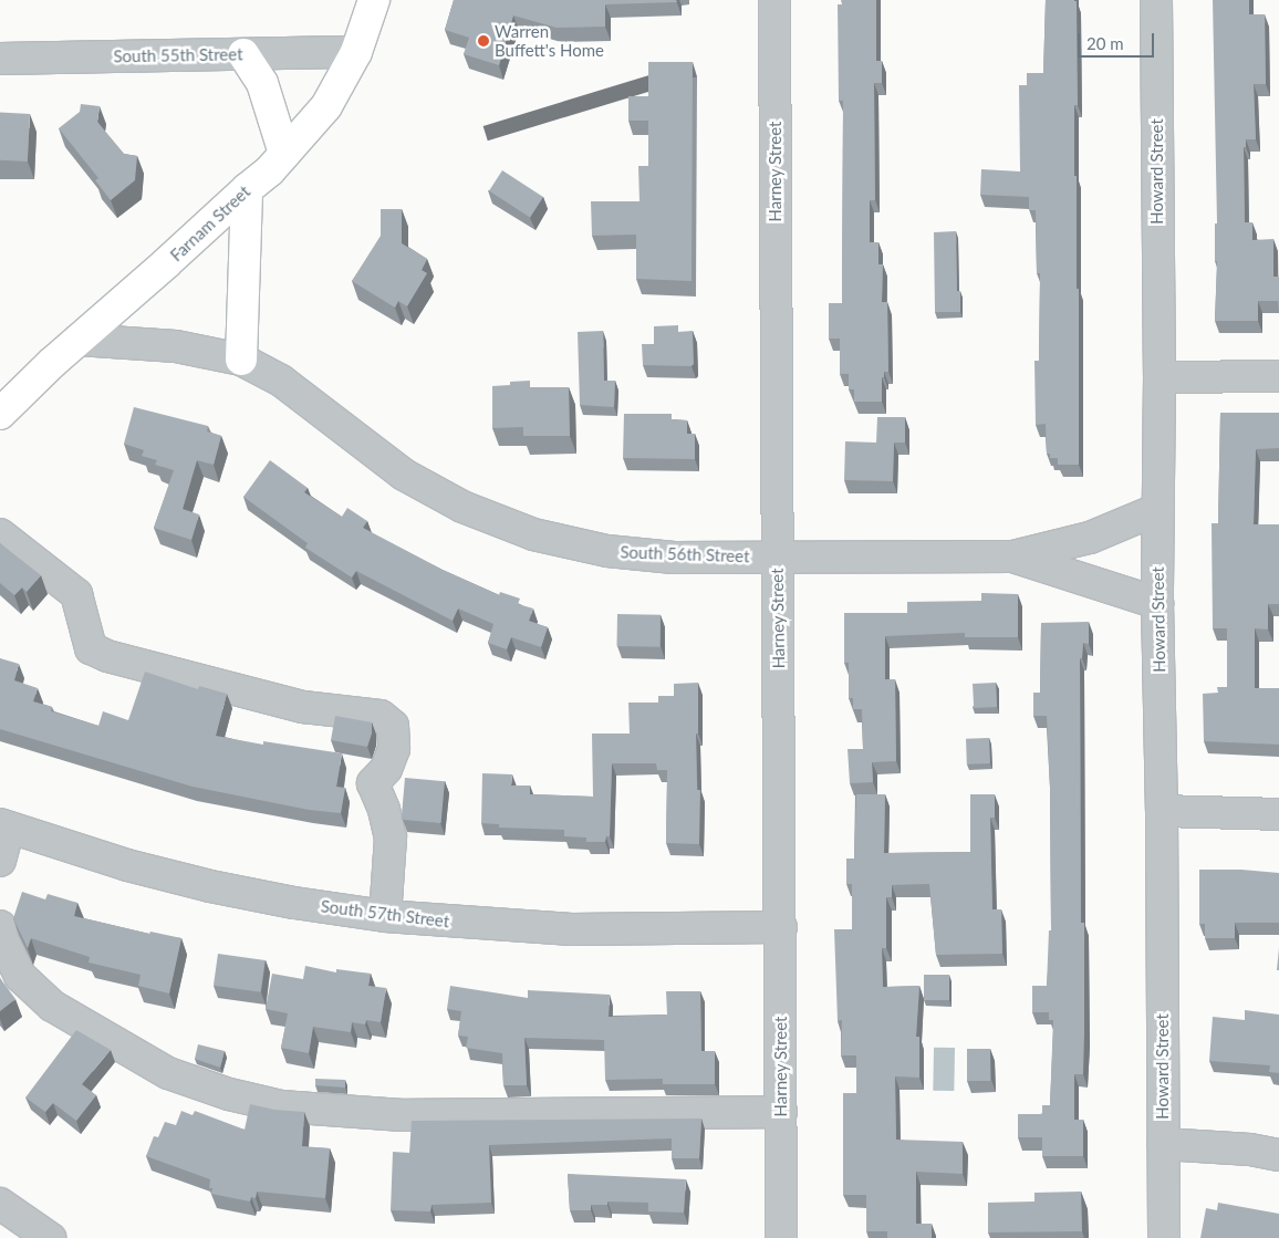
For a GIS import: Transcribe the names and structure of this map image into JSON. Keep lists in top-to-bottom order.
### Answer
{
  "streets": {
    "main road": ["Farnam Street"],
    "street": [
      "South 55th Street",
      "Harney Street",
      "Howard Street",
      "South 56th Street",
      "South 57th Street"
    ]
  },
  "crossings": [
    ["South 55th Street", "Farnam Street"],
    ["Harney Street", "South 56th Street"],
    ["Harney Street", "South 57th Street"],
    ["Howard Street", "South 56th Street"],
    ["Farnam Street", "South 56th Street"]
  ],
  "places": ["Warren Buffett's Home"],
  "scale_bar": "20 m"
}
